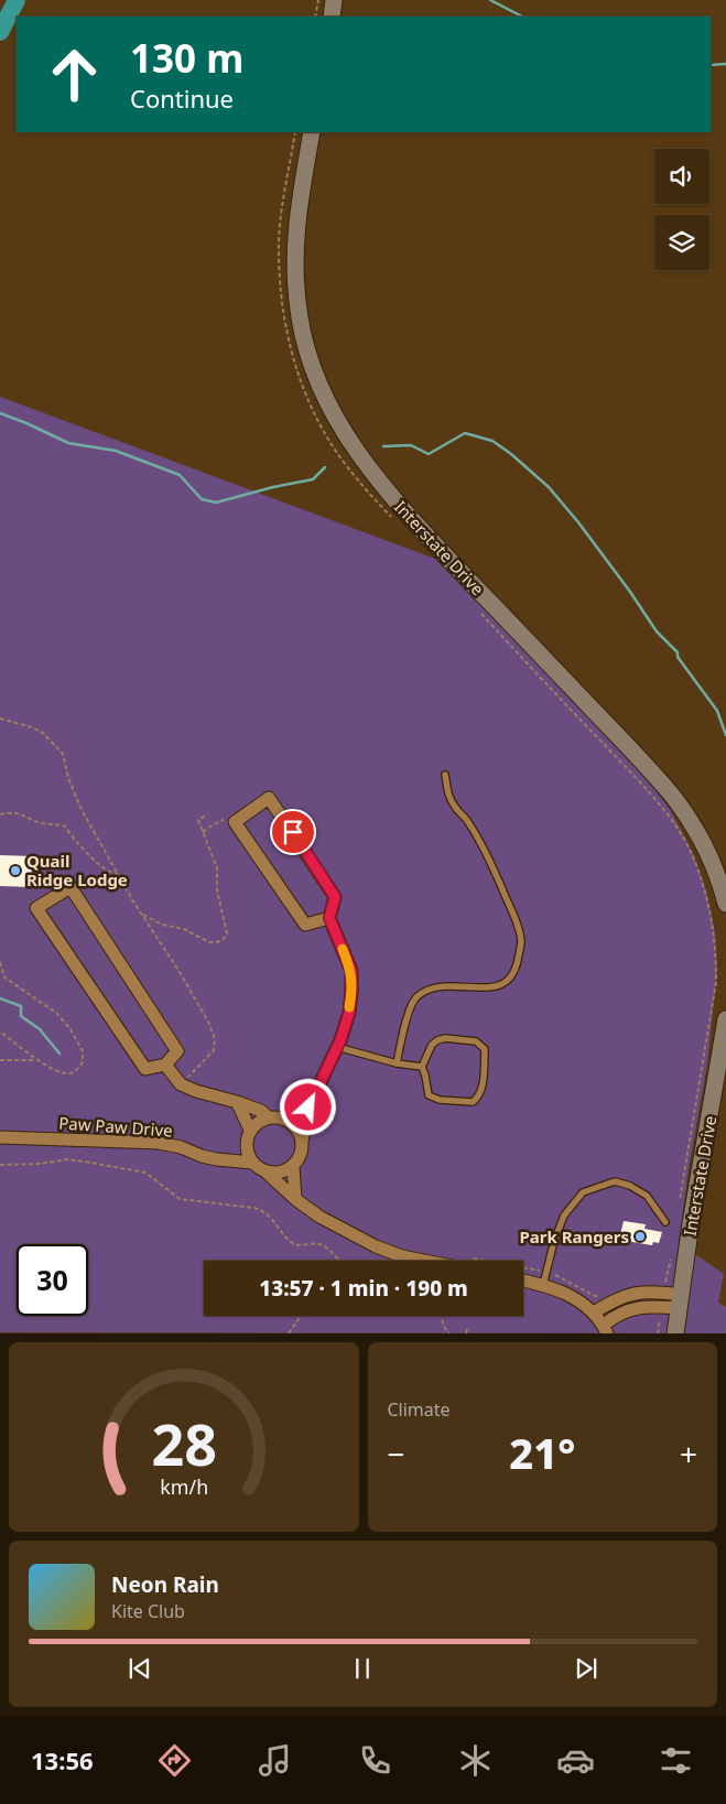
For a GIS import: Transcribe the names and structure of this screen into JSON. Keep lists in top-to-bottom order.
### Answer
{
  "streets": {
    "main road": ["Interstate Drive"],
    "street": ["Paw Paw Drive"]
  },
  "places": ["Quail Ridge Lodge", "Park Rangers"],
  "page": {
    "turn": ["130 m", "Continue"],
    "limit": "30",
    "trip": "13:57 · 1 min · 190 m",
    "tile": "Climate",
    "heat": ["−", "21°", "+"],
    "song": ["Neon Rain", "Kite Club"],
    "tabs": "13:56",
    "gauge": ["28", "km/h"]
  }
}
